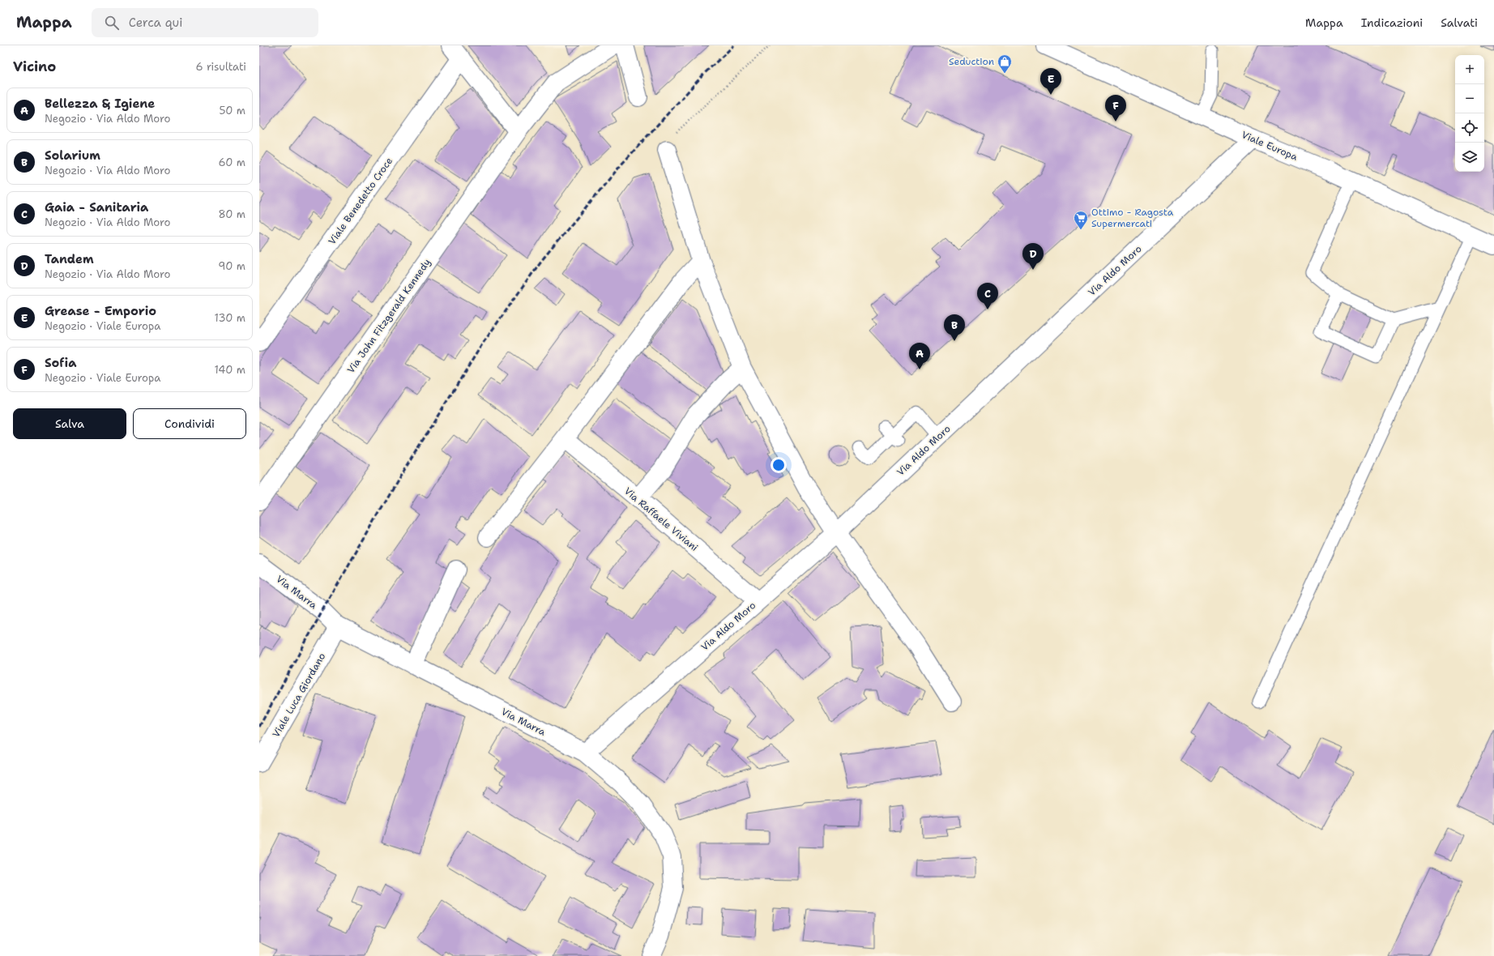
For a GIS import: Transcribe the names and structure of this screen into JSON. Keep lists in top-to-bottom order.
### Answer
{
  "streets": {
    "street": [
      "Viale Europa",
      "Viale Benedetto Croce",
      "Via Aldo Moro",
      "Via John Fitzgerald Kennedy",
      "Via Raffaele Viviani",
      "Via Marra",
      "Viale Luca Giordano"
    ]
  },
  "crossings": [
    ["Viale Europa", "Via Aldo Moro"],
    ["Via Aldo Moro", "Via Raffaele Viviani"],
    ["Via Aldo Moro", "Via Marra"],
    ["Via Marra", "Viale Luca Giordano"]
  ],
  "places": {
    "shop": ["Seduction"],
    "supermarket": ["Ottimo - Ragosta Supermercati"]
  },
  "page": {
    "header": "Mappa",
    "search": "Cerca qui",
    "nav": ["Mappa", "Indicazioni", "Salvati"],
    "heading": ["Vicino", "6 risultati"],
    "map_buttons": ["+", "−"],
    "pins": [
      "E",
      "F",
      "D",
      "C",
      "B",
      "A"
    ],
    "list": [
      {
        "mark": "A",
        "name": "Bellezza & Igiene",
        "note": "Negozio · Via Aldo Moro",
        "value": "50 m"
      },
      {
        "mark": "B",
        "name": "Solarium",
        "note": "Negozio · Via Aldo Moro",
        "value": "60 m"
      },
      {
        "mark": "C",
        "name": "Gaia - Sanitaria",
        "note": "Negozio · Via Aldo Moro",
        "value": "80 m"
      },
      {
        "mark": "D",
        "name": "Tandem",
        "note": "Negozio · Via Aldo Moro",
        "value": "90 m"
      },
      {
        "mark": "E",
        "name": "Grease - Emporio",
        "note": "Negozio · Viale Europa",
        "value": "130 m"
      },
      {
        "mark": "F",
        "name": "Sofia",
        "note": "Negozio · Viale Europa",
        "value": "140 m"
      }
    ],
    "buttons": ["Salva", "Condividi"]
  }
}
